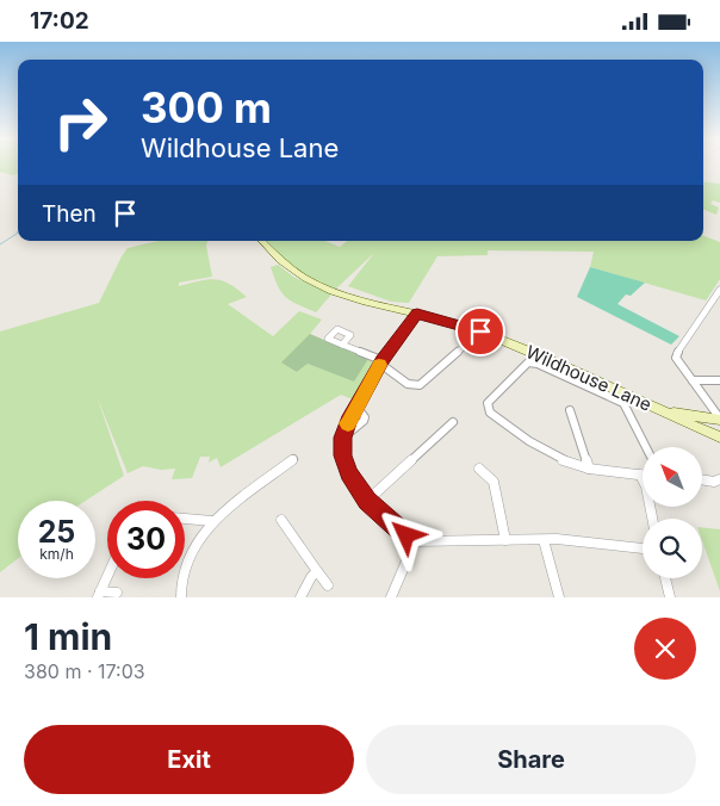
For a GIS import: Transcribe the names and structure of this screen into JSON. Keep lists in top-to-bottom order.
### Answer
{
  "streets": {
    "main road": ["Wildhouse Lane"]
  },
  "north": "top left",
  "page": {
    "status": "17:02",
    "turn": ["300 m", "Wildhouse Lane"],
    "then": "Then",
    "speed": "25 km/h",
    "limit": "30",
    "heading": ["1 min", "380 m · 17:03"],
    "buttons": ["Exit", "Share"]
  }
}
